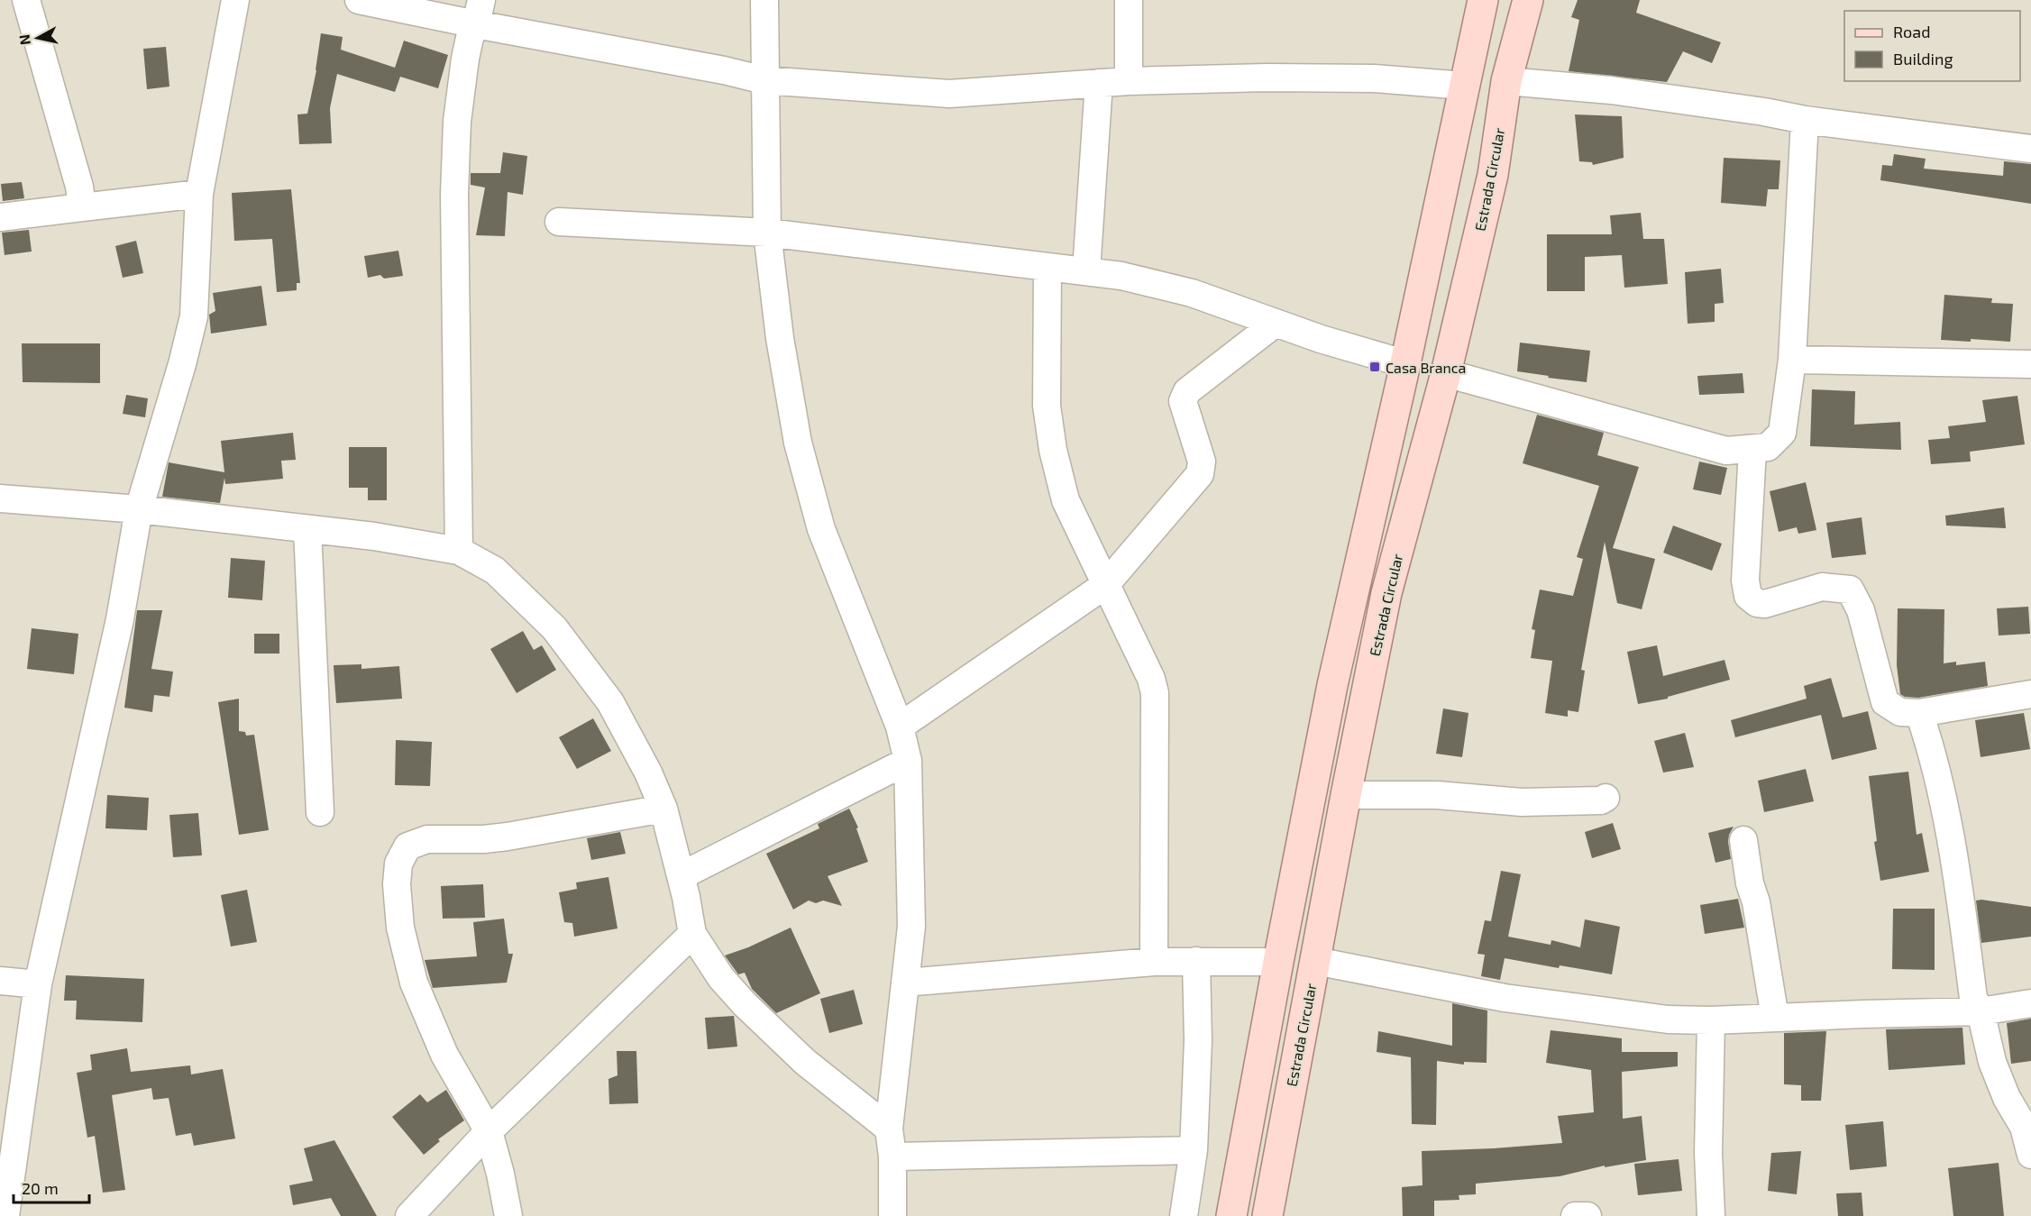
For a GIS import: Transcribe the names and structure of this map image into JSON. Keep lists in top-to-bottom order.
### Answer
{
  "streets": {
    "main road": ["Estrada Circular"]
  },
  "places": {
    "transit": ["Casa Branca"]
  },
  "legend": ["Road", "Building"],
  "scale_bar": "20 m",
  "north": "left"
}
